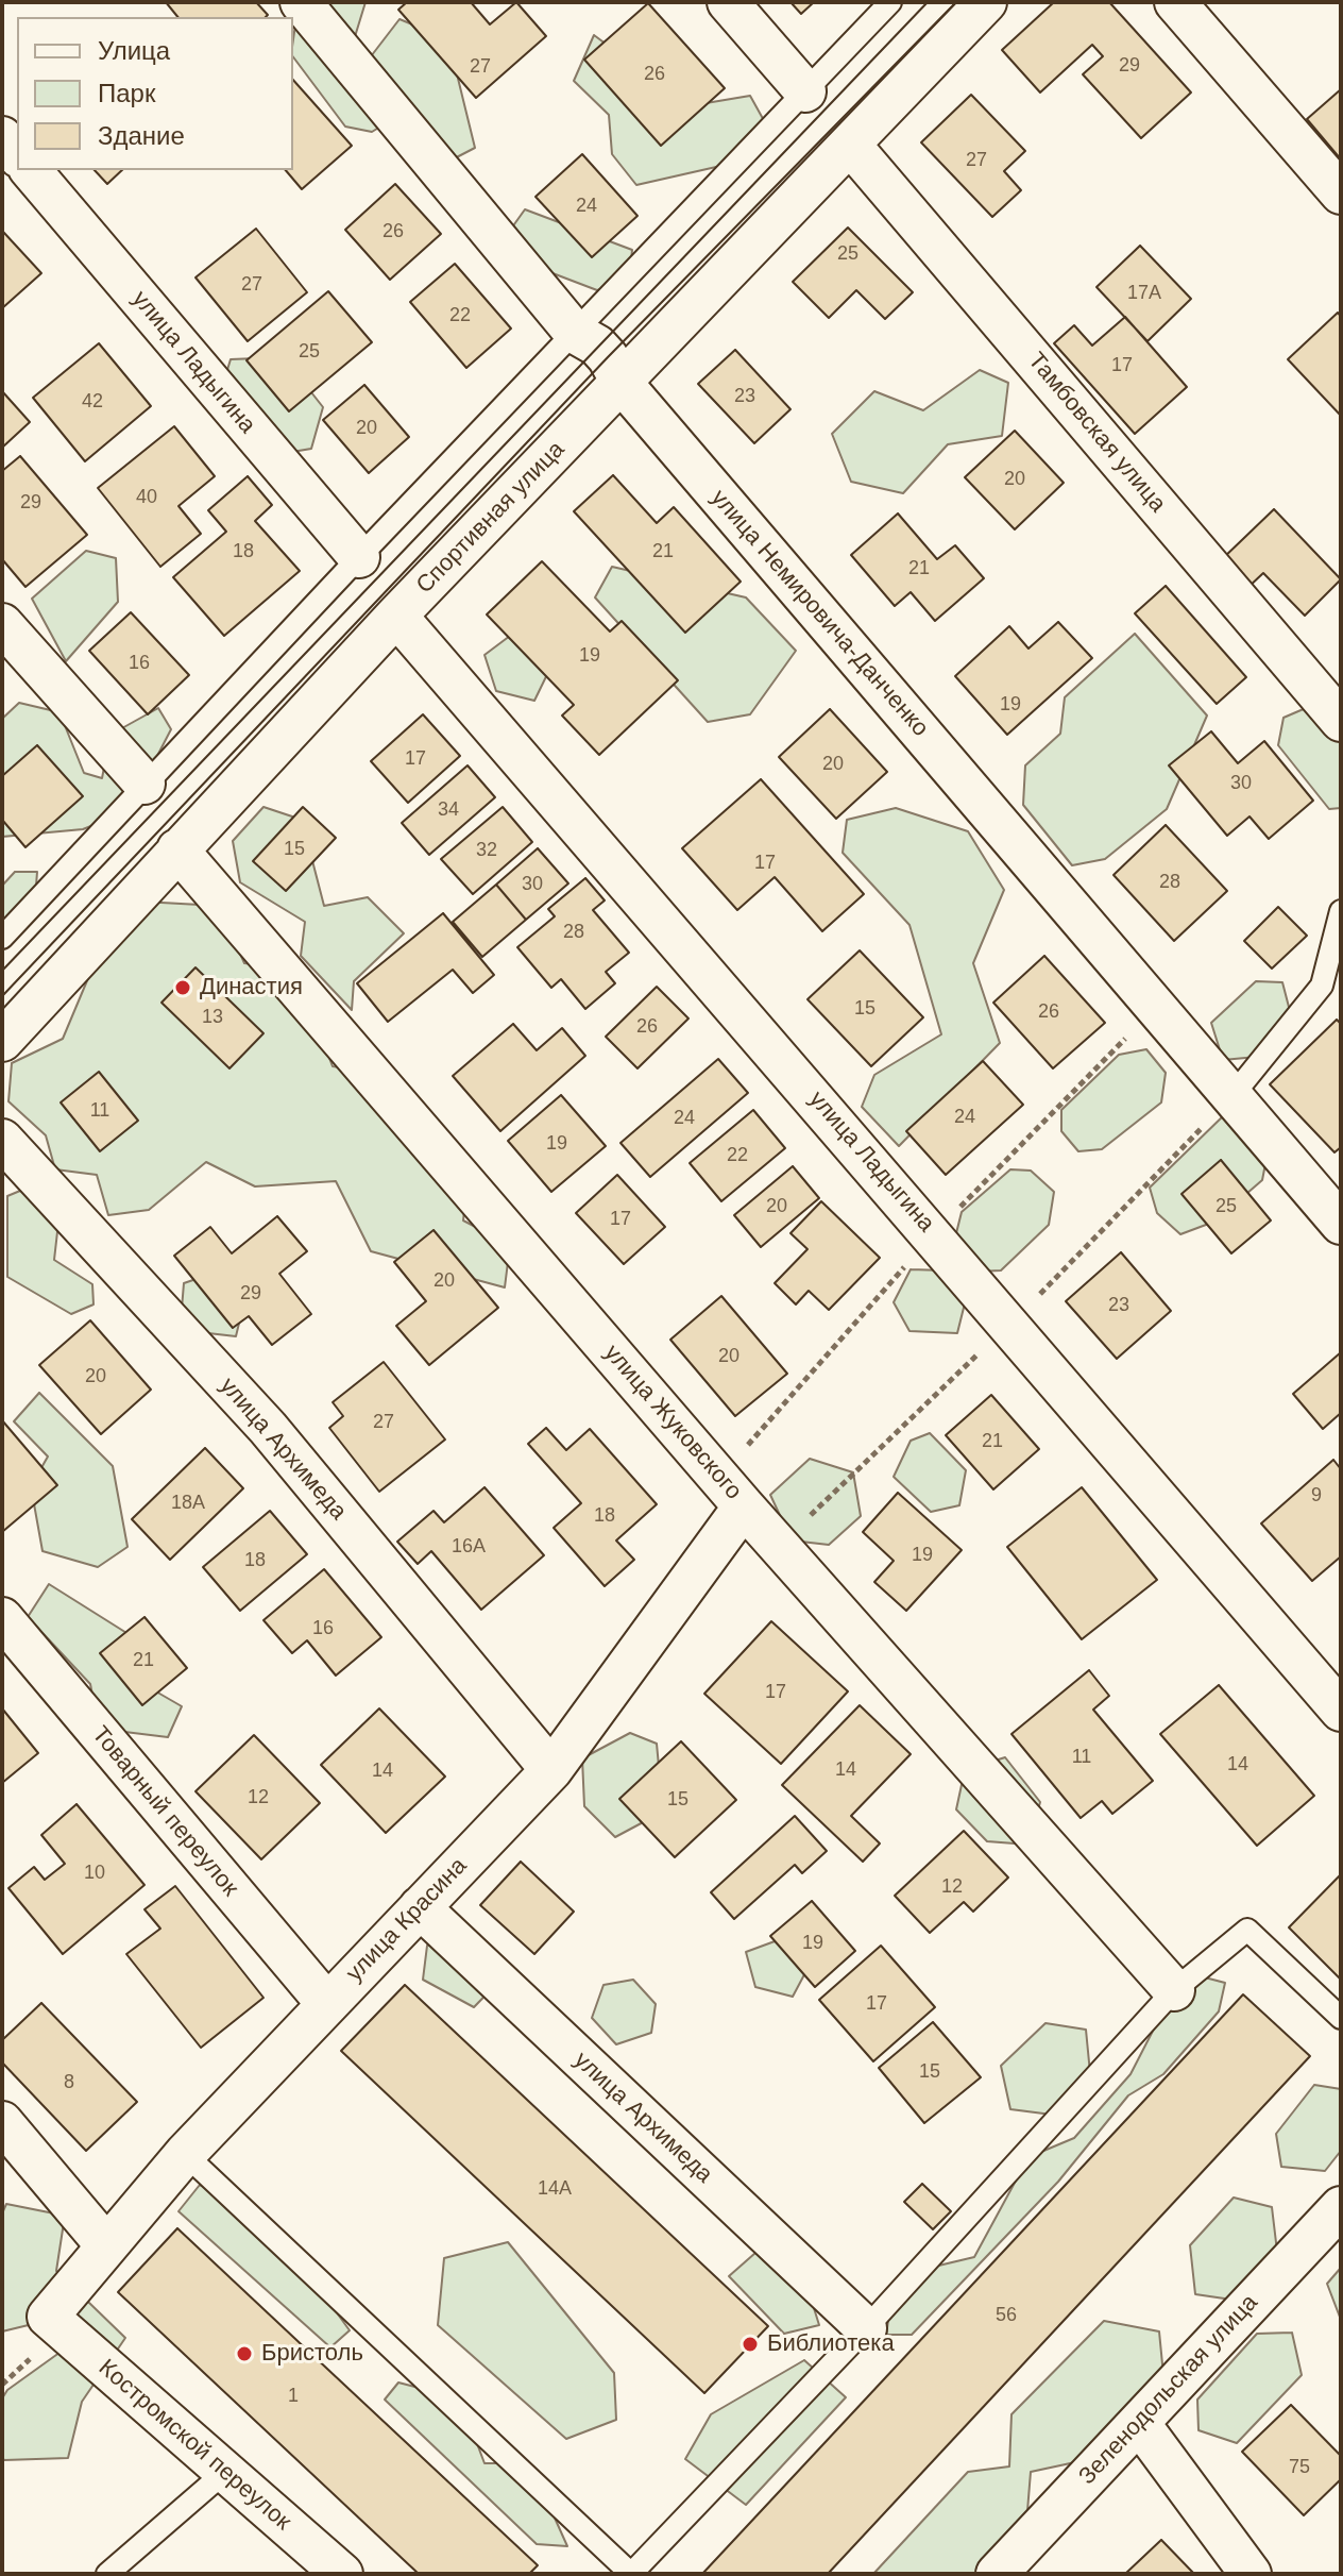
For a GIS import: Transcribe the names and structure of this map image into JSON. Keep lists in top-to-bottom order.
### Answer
{
  "streets": {
    "street": [
      "улица Ладыгина",
      "Тамбовская улица",
      "Спортивная улица",
      "улица Немировича-Данченко",
      "улица Жуковского",
      "улица Архимеда",
      "Товарный переулок",
      "улица Красина",
      "Зеленодольская улица",
      "Костромской переулок"
    ]
  },
  "crossings": [
    ["улица Ладыгина", "Спортивная улица"],
    ["Тамбовская улица", "Спортивная улица"],
    ["Спортивная улица", "улица Немировича-Данченко"],
    ["Спортивная улица", "улица Жуковского"],
    ["улица Жуковского", "улица Красина"],
    ["улица Архимеда", "улица Красина"],
    ["Товарный переулок", "улица Красина"],
    ["улица Красина", "Костромской переулок"]
  ],
  "places": ["Династия", "Библиотека", "Бристоль"],
  "house_numbers": [
    "29",
    "27",
    "26",
    "27",
    "24",
    "26",
    "25",
    "27",
    "17А",
    "22",
    "25",
    "17",
    "23",
    "42",
    "20",
    "20",
    "40",
    "29",
    "18",
    "21",
    "21",
    "19",
    "16",
    "19",
    "17",
    "20",
    "30",
    "34",
    "15",
    "32",
    "17",
    "28",
    "30",
    "28",
    "15",
    "26",
    "13",
    "26",
    "11",
    "24",
    "24",
    "19",
    "22",
    "20",
    "25",
    "17",
    "20",
    "29",
    "23",
    "20",
    "20",
    "27",
    "21",
    "9",
    "18А",
    "18",
    "16А",
    "19",
    "18",
    "16",
    "21",
    "17",
    "11",
    "14",
    "14",
    "14",
    "12",
    "15",
    "10",
    "12",
    "19",
    "17",
    "15",
    "8",
    "14А",
    "56",
    "1",
    "75"
  ],
  "legend": ["Улица", "Парк", "Здание"]
}
